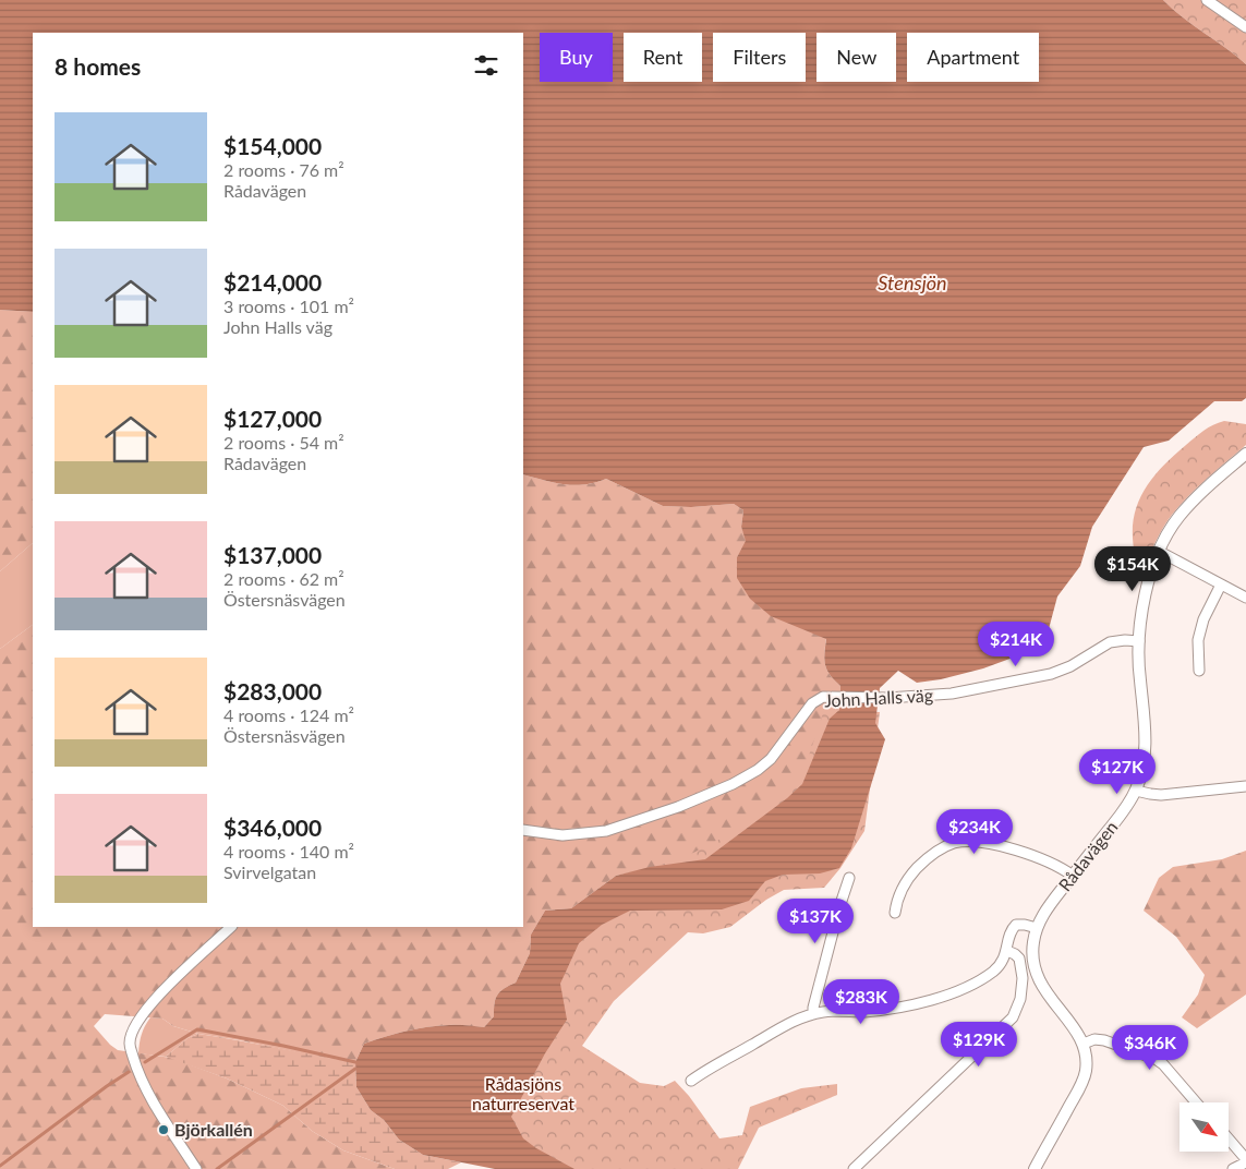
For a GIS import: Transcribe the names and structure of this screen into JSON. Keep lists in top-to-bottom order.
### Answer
{
  "streets": {
    "street": ["John Halls väg", "Rådavägen"]
  },
  "crossings": [
    ["John Halls väg", "Rådavägen"]
  ],
  "water": ["Stensjön"],
  "parks": ["Rådasjöns naturreservat"],
  "places": ["Björkallén"],
  "north": "bottom right",
  "page": {
    "chip": [
      "Buy",
      "Rent",
      "Filters",
      "New",
      "Apartment"
    ],
    "heading": "8 homes",
    "list": [
      {
        "name": "$154,000",
        "note": "2 rooms · 76 m² · Rådavägen"
      },
      {
        "name": "$214,000",
        "note": "3 rooms · 101 m² · John Halls väg"
      },
      {
        "name": "$127,000",
        "note": "2 rooms · 54 m² · Rådavägen"
      },
      {
        "name": "$137,000",
        "note": "2 rooms · 62 m² · Östersnäsvägen"
      },
      {
        "name": "$283,000",
        "note": "4 rooms · 124 m² · Östersnäsvägen"
      },
      {
        "name": "$346,000",
        "note": "4 rooms · 140 m² · Svirvelgatan"
      }
    ],
    "price": [
      "$154K",
      "$214K",
      "$127K",
      "$234K",
      "$137K",
      "$283K",
      "$129K",
      "$346K"
    ]
  }
}
